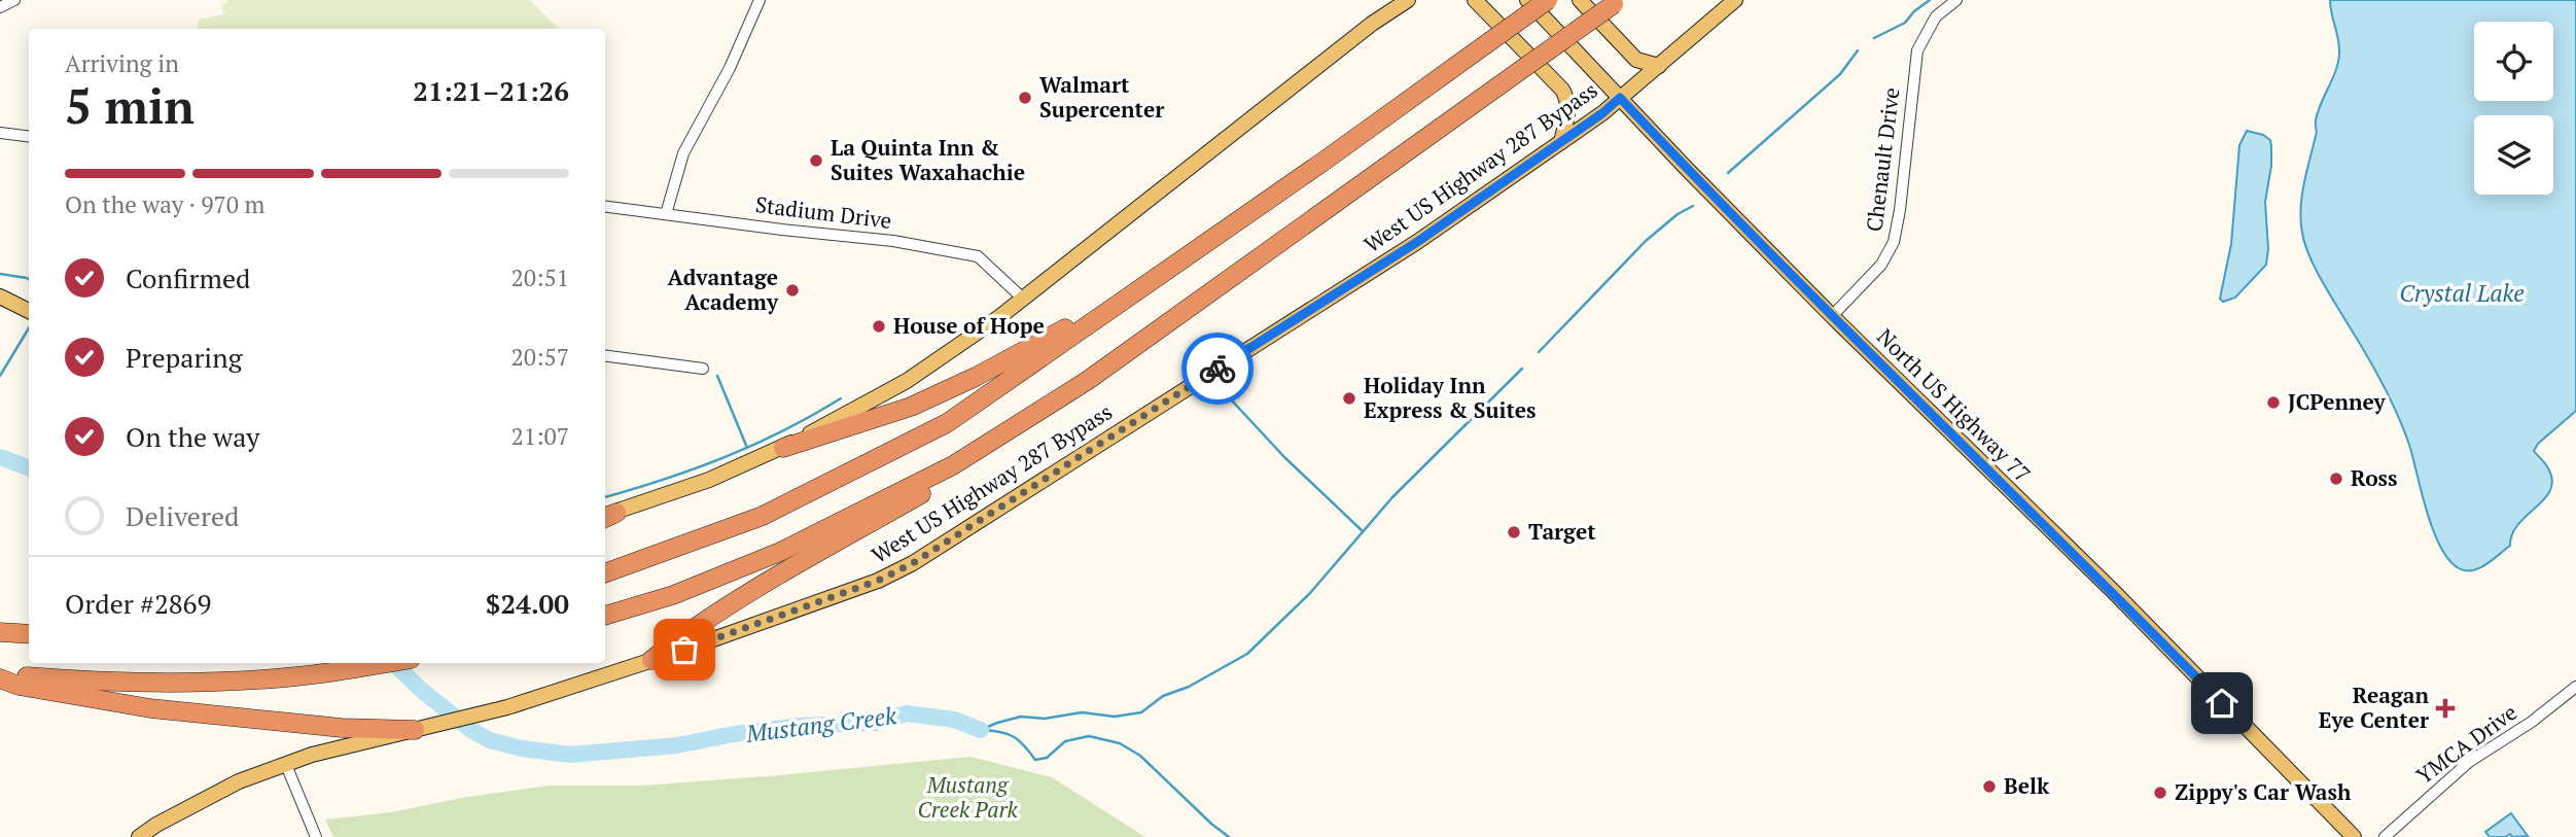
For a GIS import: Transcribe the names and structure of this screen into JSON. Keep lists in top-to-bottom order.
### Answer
{
  "streets": {
    "main road": ["West US Highway 287 Bypass", "North US Highway 77"],
    "street": ["Chenault Drive", "Stadium Drive", "YMCA Drive"]
  },
  "crossings": [
    ["Chenault Drive", "North US Highway 77"],
    ["West US Highway 287 Bypass", "North US Highway 77"]
  ],
  "water": ["Crystal Lake", "Mustang Creek"],
  "parks": ["Mustang Creek Park"],
  "places": {
    "other": [
      "Walmart Supercenter",
      "La Quinta Inn & Suites Waxahachie",
      "Advantage Academy",
      "House of Hope",
      "Holiday Inn Express & Suites",
      "JCPenney",
      "Ross",
      "Target",
      "Belk",
      "Zippy's Car Wash"
    ],
    "health": ["Reagan Eye Center"]
  },
  "page": {
    "heading": ["5 min", "Arriving in", "21:21–21:26"],
    "panel": ["Order #2869", "$24.00"],
    "bar": "On the way · 970 m",
    "list": [
      ["Confirmed", "20:51"],
      ["Preparing", "20:57"],
      ["On the way", "21:07"],
      "Delivered"
    ]
  }
}
